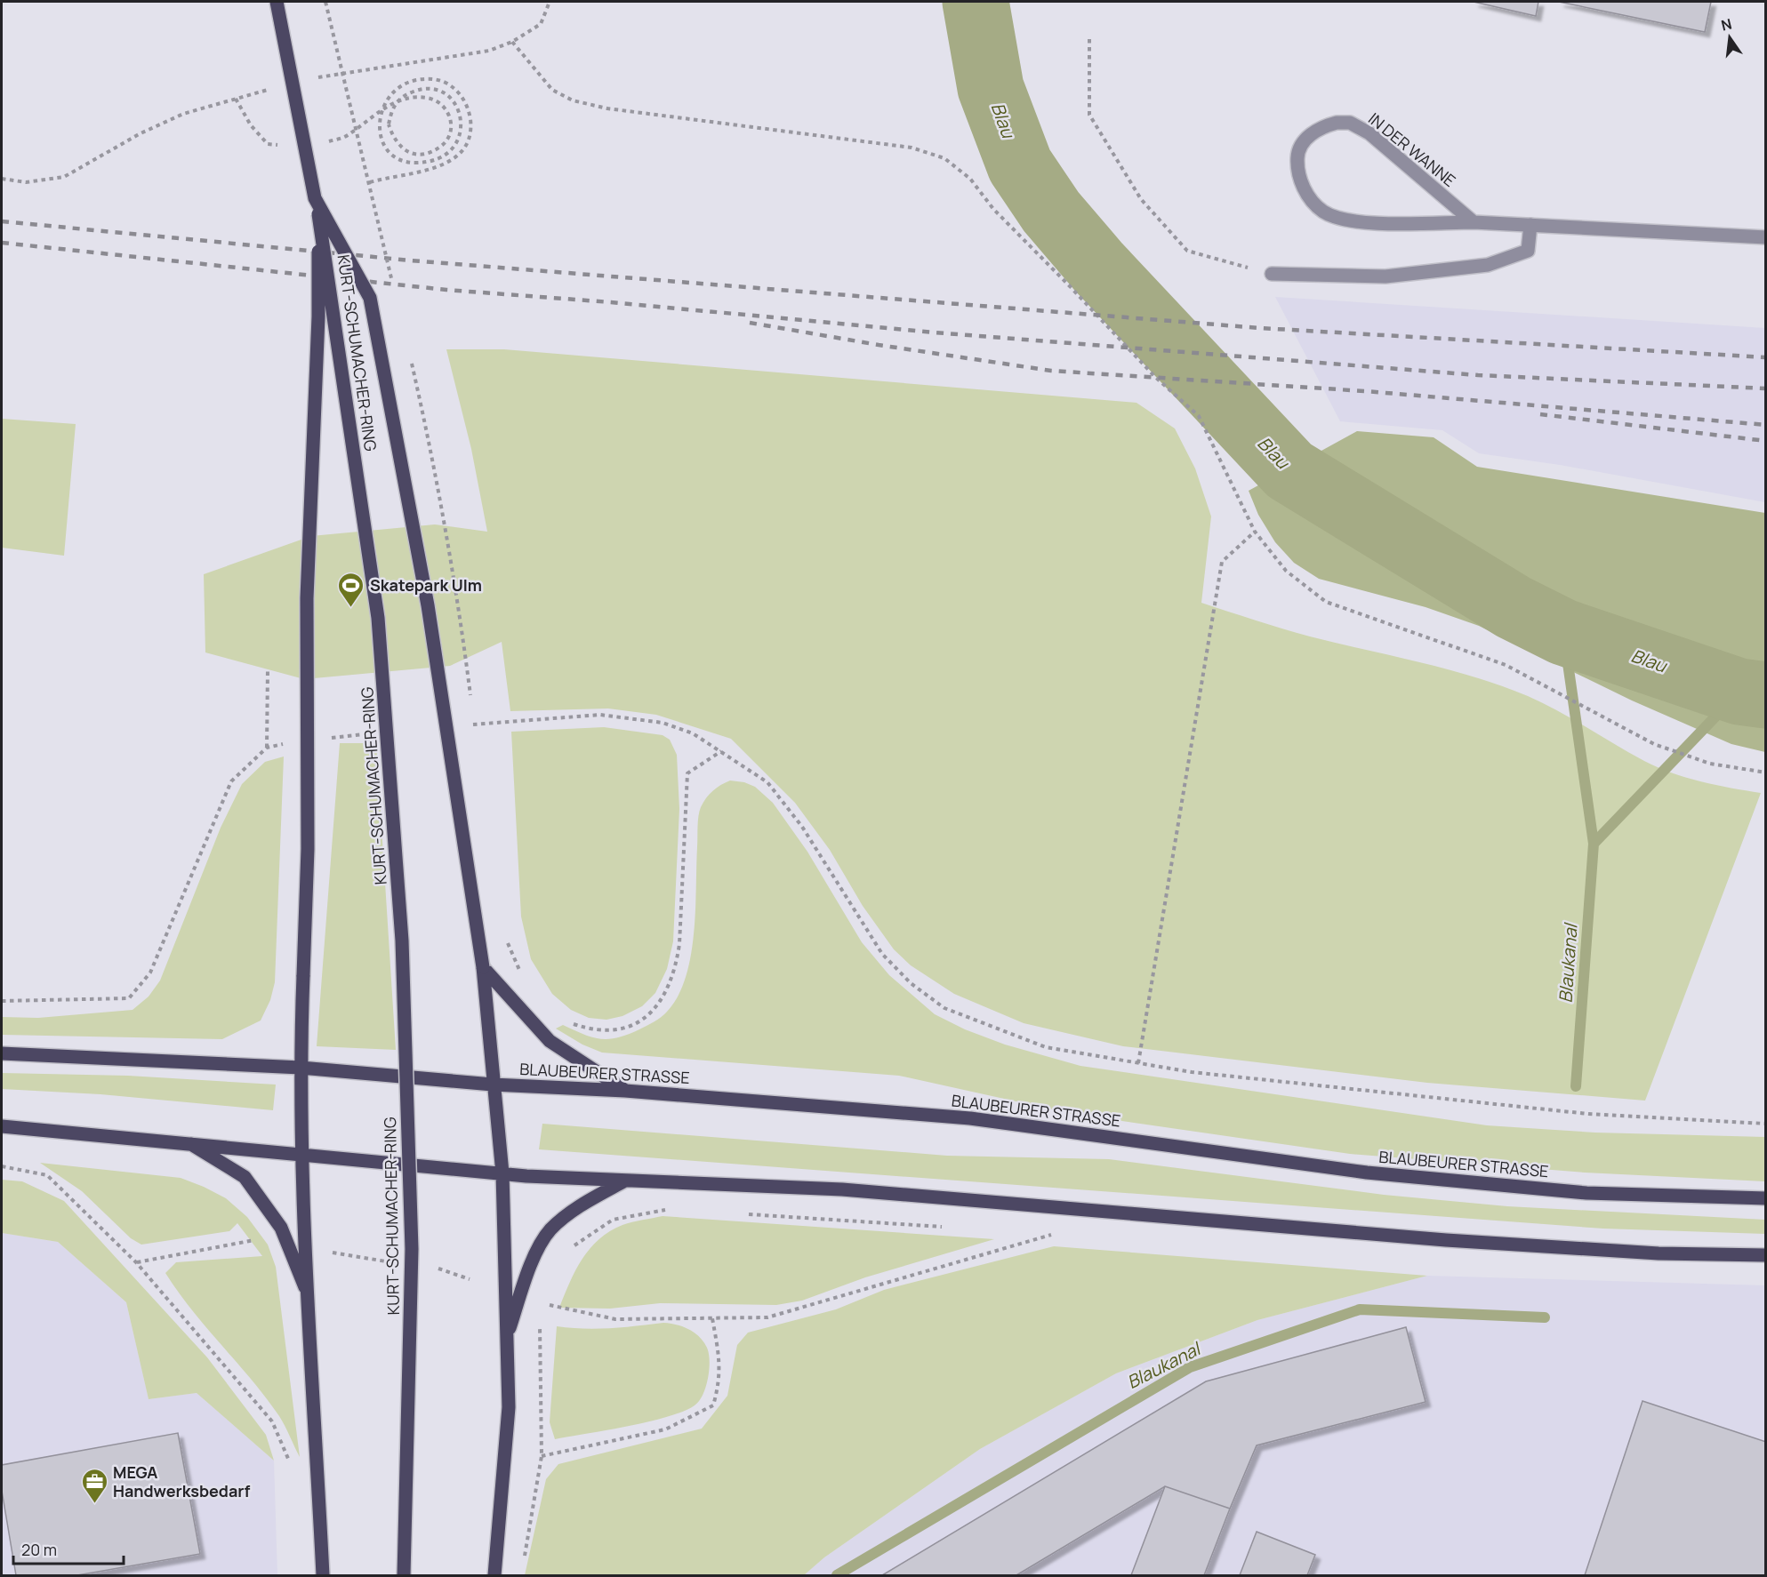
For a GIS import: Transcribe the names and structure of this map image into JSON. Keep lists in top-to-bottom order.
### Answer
{
  "streets": {
    "main road": ["KURT-SCHUMACHER-RING", "BLAUBEURER STRASSE"],
    "street": ["IN DER WANNE"]
  },
  "water": ["Blau", "Blaukanal"],
  "places": {
    "sports": ["Skatepark Ulm"],
    "office": ["MEGA Handwerksbedarf"]
  },
  "scale_bar": "20 m",
  "north": "top"
}
